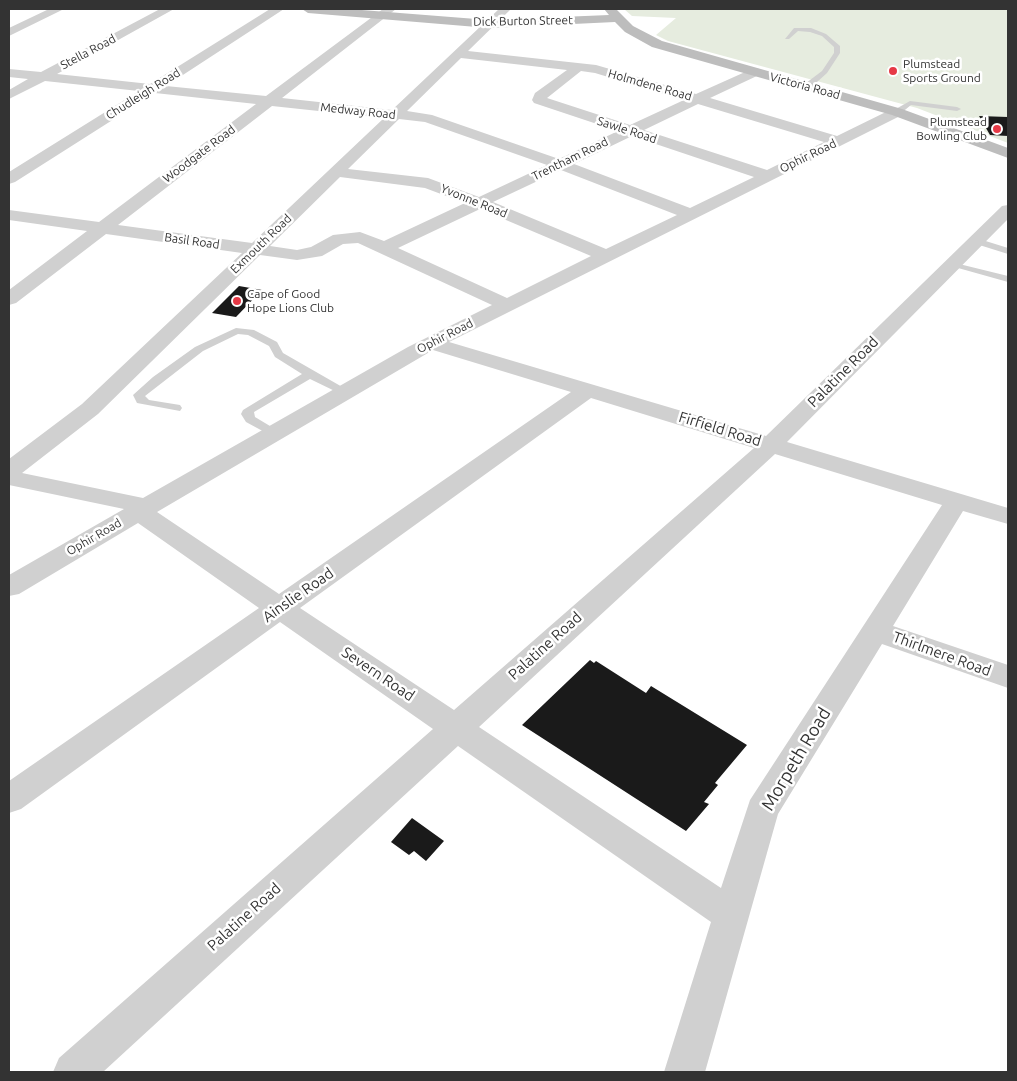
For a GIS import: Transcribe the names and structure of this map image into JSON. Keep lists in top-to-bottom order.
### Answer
{
  "streets": {
    "street": [
      "Dick Burton Street",
      "Stella Road",
      "Holmdene Road",
      "Victoria Road",
      "Chudleigh Road",
      "Medway Road",
      "Sawle Road",
      "Woodgate Road",
      "Ophir Road",
      "Trentham Road",
      "Yvonne Road",
      "Basil Road",
      "Exmouth Road",
      "Palatine Road",
      "Firfield Road",
      "Ainslie Road",
      "Thirlmere Road",
      "Severn Road",
      "Morpeth Road"
    ]
  },
  "crossings": [
    ["Dick Burton Street", "Victoria Road"],
    ["Dick Burton Street", "Woodgate Road"],
    ["Dick Burton Street", "Exmouth Road"],
    ["Stella Road", "Medway Road"],
    ["Holmdene Road", "Sawle Road"],
    ["Holmdene Road", "Ophir Road"],
    ["Holmdene Road", "Trentham Road"],
    ["Holmdene Road", "Exmouth Road"],
    ["Victoria Road", "Ophir Road"],
    ["Victoria Road", "Trentham Road"],
    ["Chudleigh Road", "Medway Road"],
    ["Medway Road", "Woodgate Road"],
    ["Medway Road", "Ophir Road"],
    ["Medway Road", "Trentham Road"],
    ["Medway Road", "Exmouth Road"],
    ["Sawle Road", "Ophir Road"],
    ["Sawle Road", "Trentham Road"],
    ["Woodgate Road", "Basil Road"],
    ["Ophir Road", "Yvonne Road"],
    ["Ophir Road", "Basil Road"],
    ["Ophir Road", "Firfield Road"],
    ["Ophir Road", "Severn Road"],
    ["Trentham Road", "Yvonne Road"],
    ["Trentham Road", "Basil Road"],
    ["Yvonne Road", "Exmouth Road"],
    ["Basil Road", "Exmouth Road"],
    ["Palatine Road", "Firfield Road"],
    ["Palatine Road", "Severn Road"],
    ["Firfield Road", "Ainslie Road"],
    ["Firfield Road", "Morpeth Road"],
    ["Ainslie Road", "Severn Road"],
    ["Thirlmere Road", "Morpeth Road"],
    ["Severn Road", "Morpeth Road"]
  ],
  "places": ["Plumstead Sports Ground", "Plumstead Bowling Club", "Cape of Good Hope Lions Club"]
}
